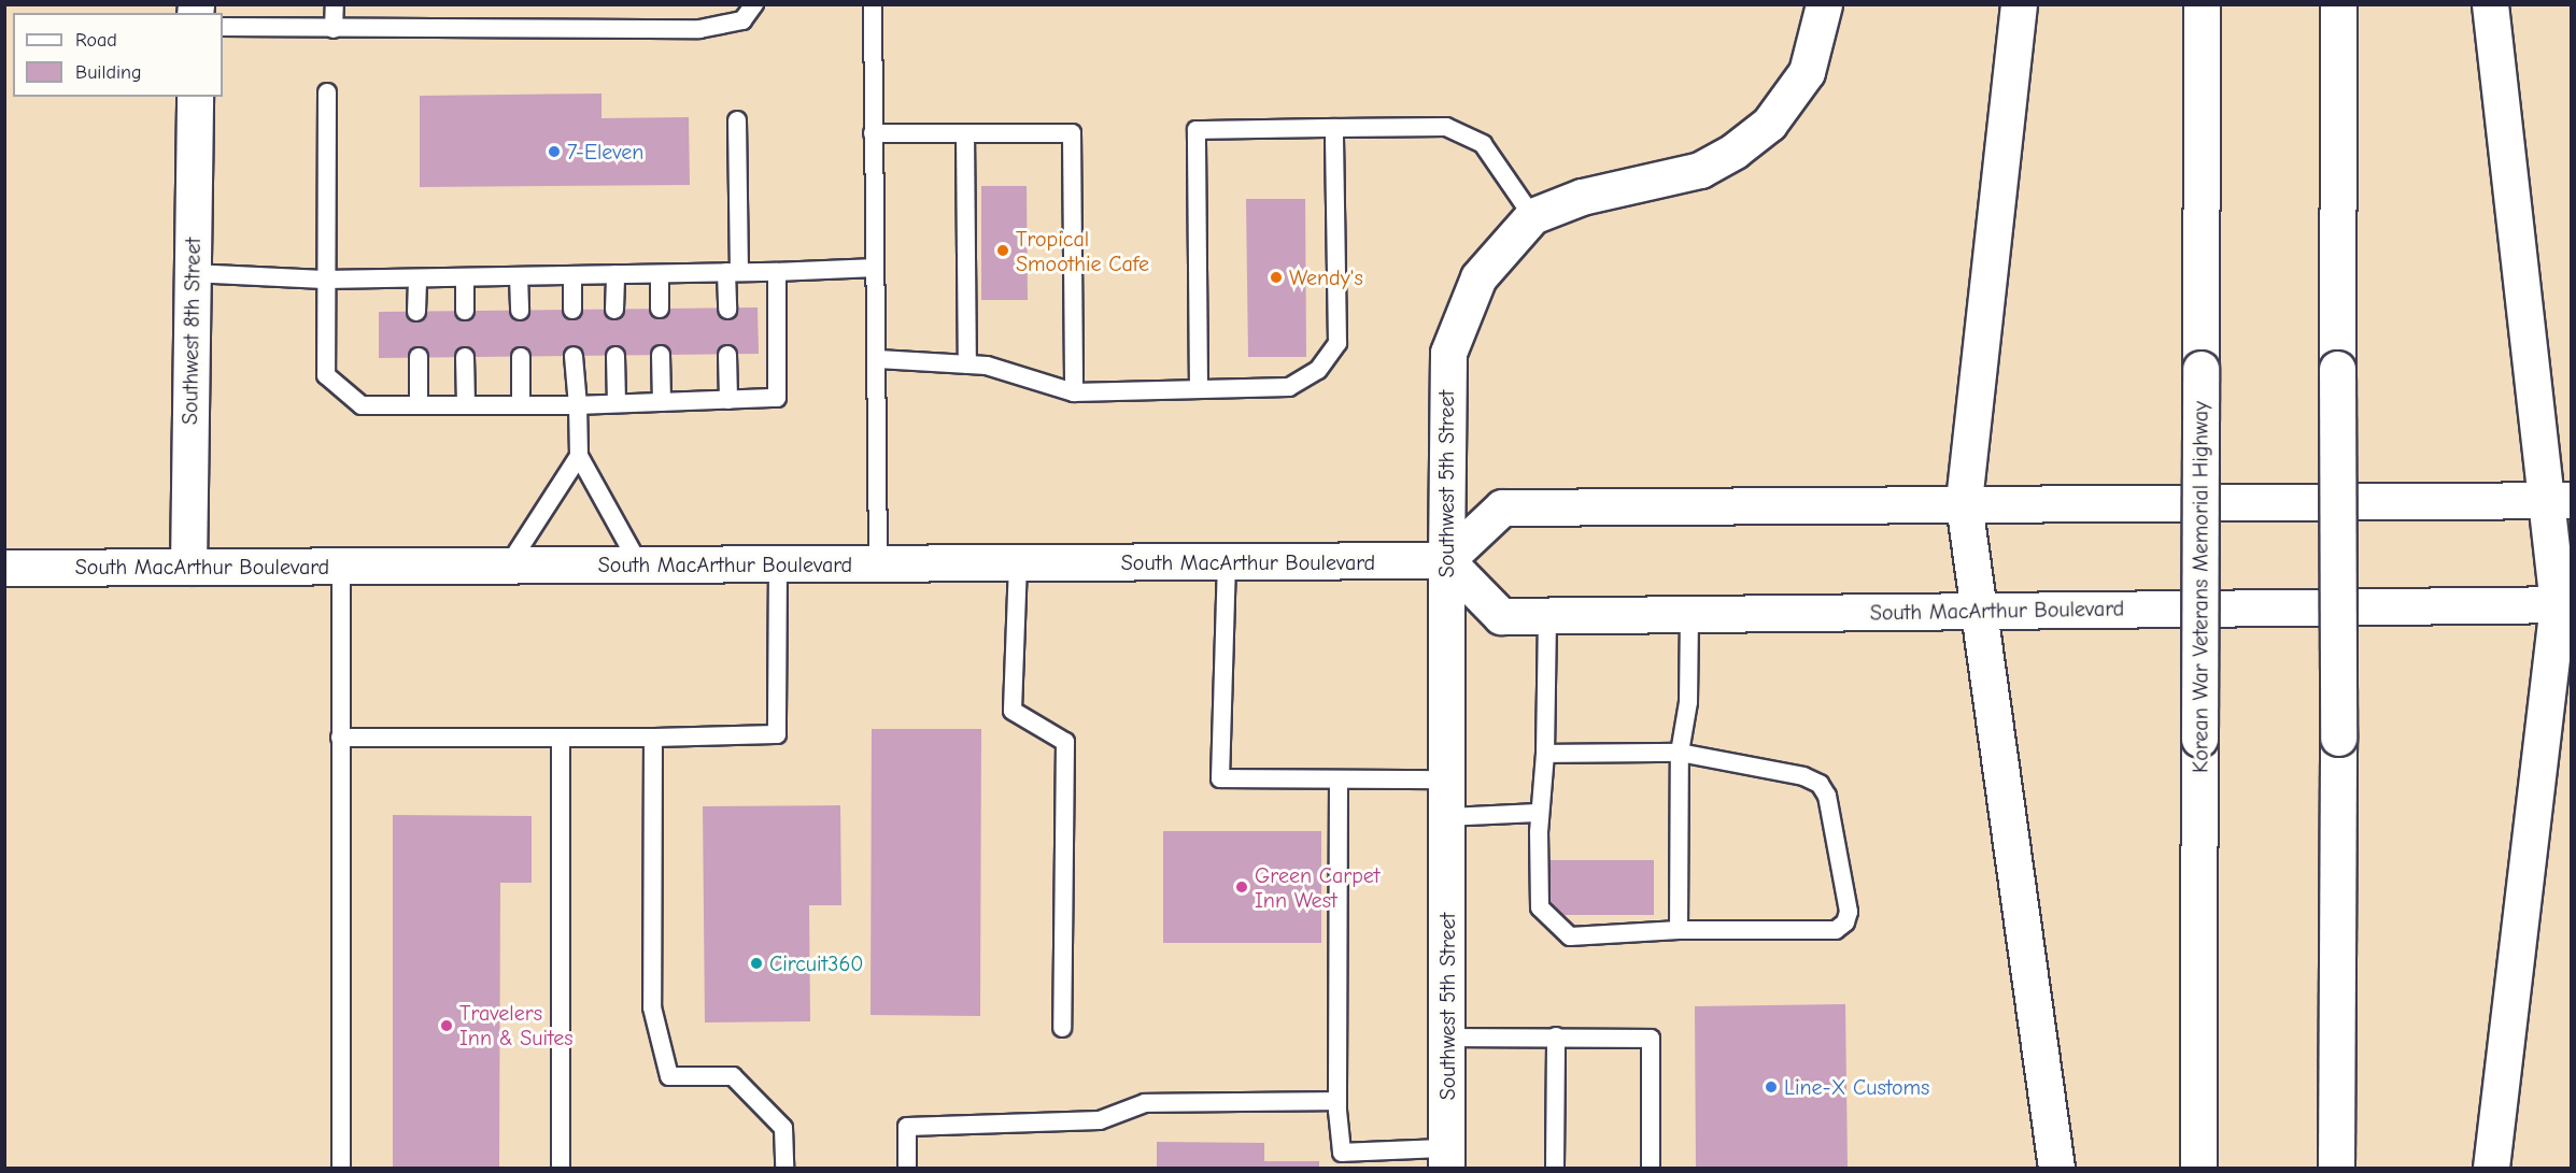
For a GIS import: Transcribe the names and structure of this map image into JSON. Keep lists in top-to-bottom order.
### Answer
{
  "streets": {
    "main road": [
      "Southwest 8th Street",
      "Southwest 5th Street",
      "South MacArthur Boulevard",
      "Korean War Veterans Memorial Highway"
    ]
  },
  "crossings": [
    ["Southwest 8th Street", "South MacArthur Boulevard"],
    ["Southwest 5th Street", "South MacArthur Boulevard"]
  ],
  "places": [
    "7-Eleven",
    "Tropical Smoothie Cafe",
    "Wendy's",
    "Green Carpet Inn West",
    "Circuit360",
    "Travelers Inn & Suites",
    "Line-X Customs"
  ],
  "legend": ["Road", "Building"]
}
